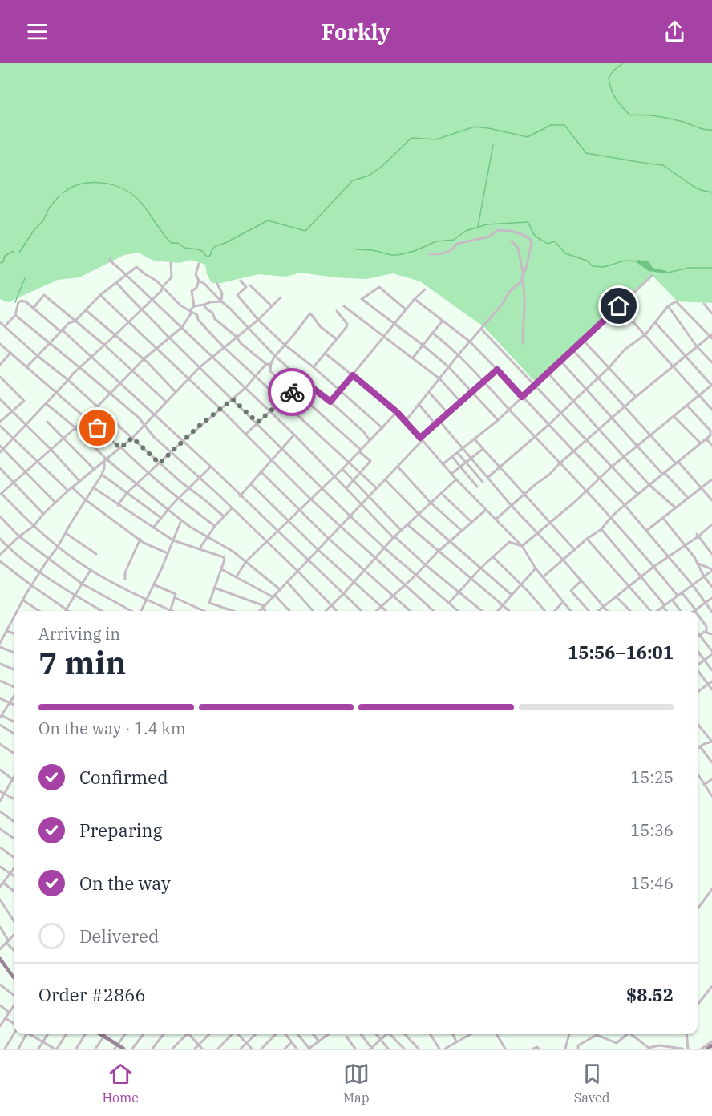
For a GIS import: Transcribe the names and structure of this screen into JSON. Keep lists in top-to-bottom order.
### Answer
{
  "page": {
    "header": "Forkly",
    "heading": ["7 min", "Arriving in", "15:56–16:01"],
    "panel": ["Order #2866", "$8.52"],
    "bar": "On the way · 1.4 km",
    "list": [
      ["Confirmed", "15:25"],
      ["Preparing", "15:36"],
      ["On the way", "15:46"],
      "Delivered"
    ],
    "tabs": ["Home", "Map", "Saved"]
  }
}
